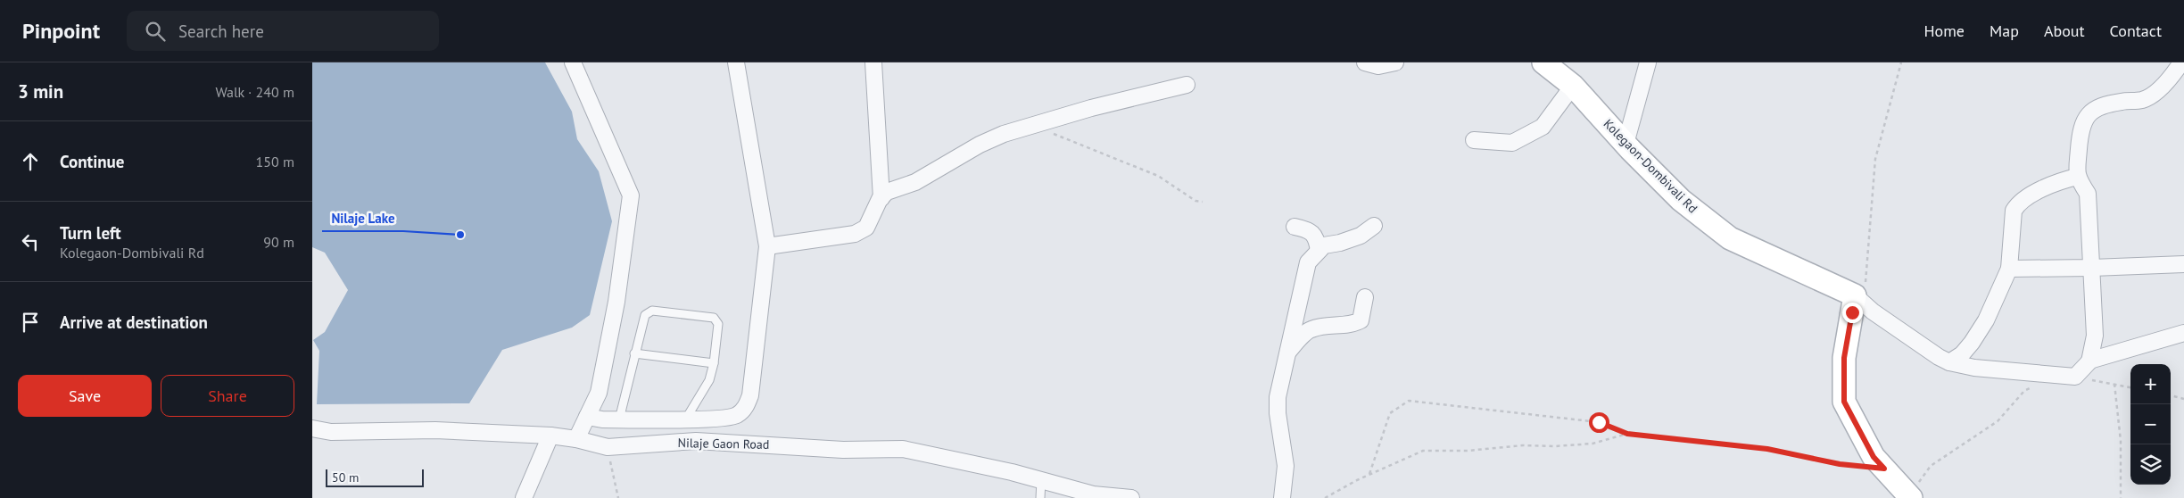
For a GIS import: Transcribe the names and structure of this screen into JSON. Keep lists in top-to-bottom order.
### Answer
{
  "streets": {
    "street": ["Kolegaon-Dombivali Rd", "Nilaje Gaon Road"]
  },
  "places": ["Nilaje Lake"],
  "scale_bar": "50 m",
  "page": {
    "header": "Pinpoint",
    "search": "Search here",
    "nav": [
      "Home",
      "Map",
      "About",
      "Contact"
    ],
    "heading": ["3 min", "Walk · 240 m"],
    "list": [
      ["Continue", "150 m"],
      ["Turn left", "Kolegaon-Dombivali Rd", "90 m"],
      "Arrive at destination"
    ],
    "buttons": ["Save", "Share"],
    "map_buttons": ["+", "−"],
    "scale": "50 m"
  }
}
